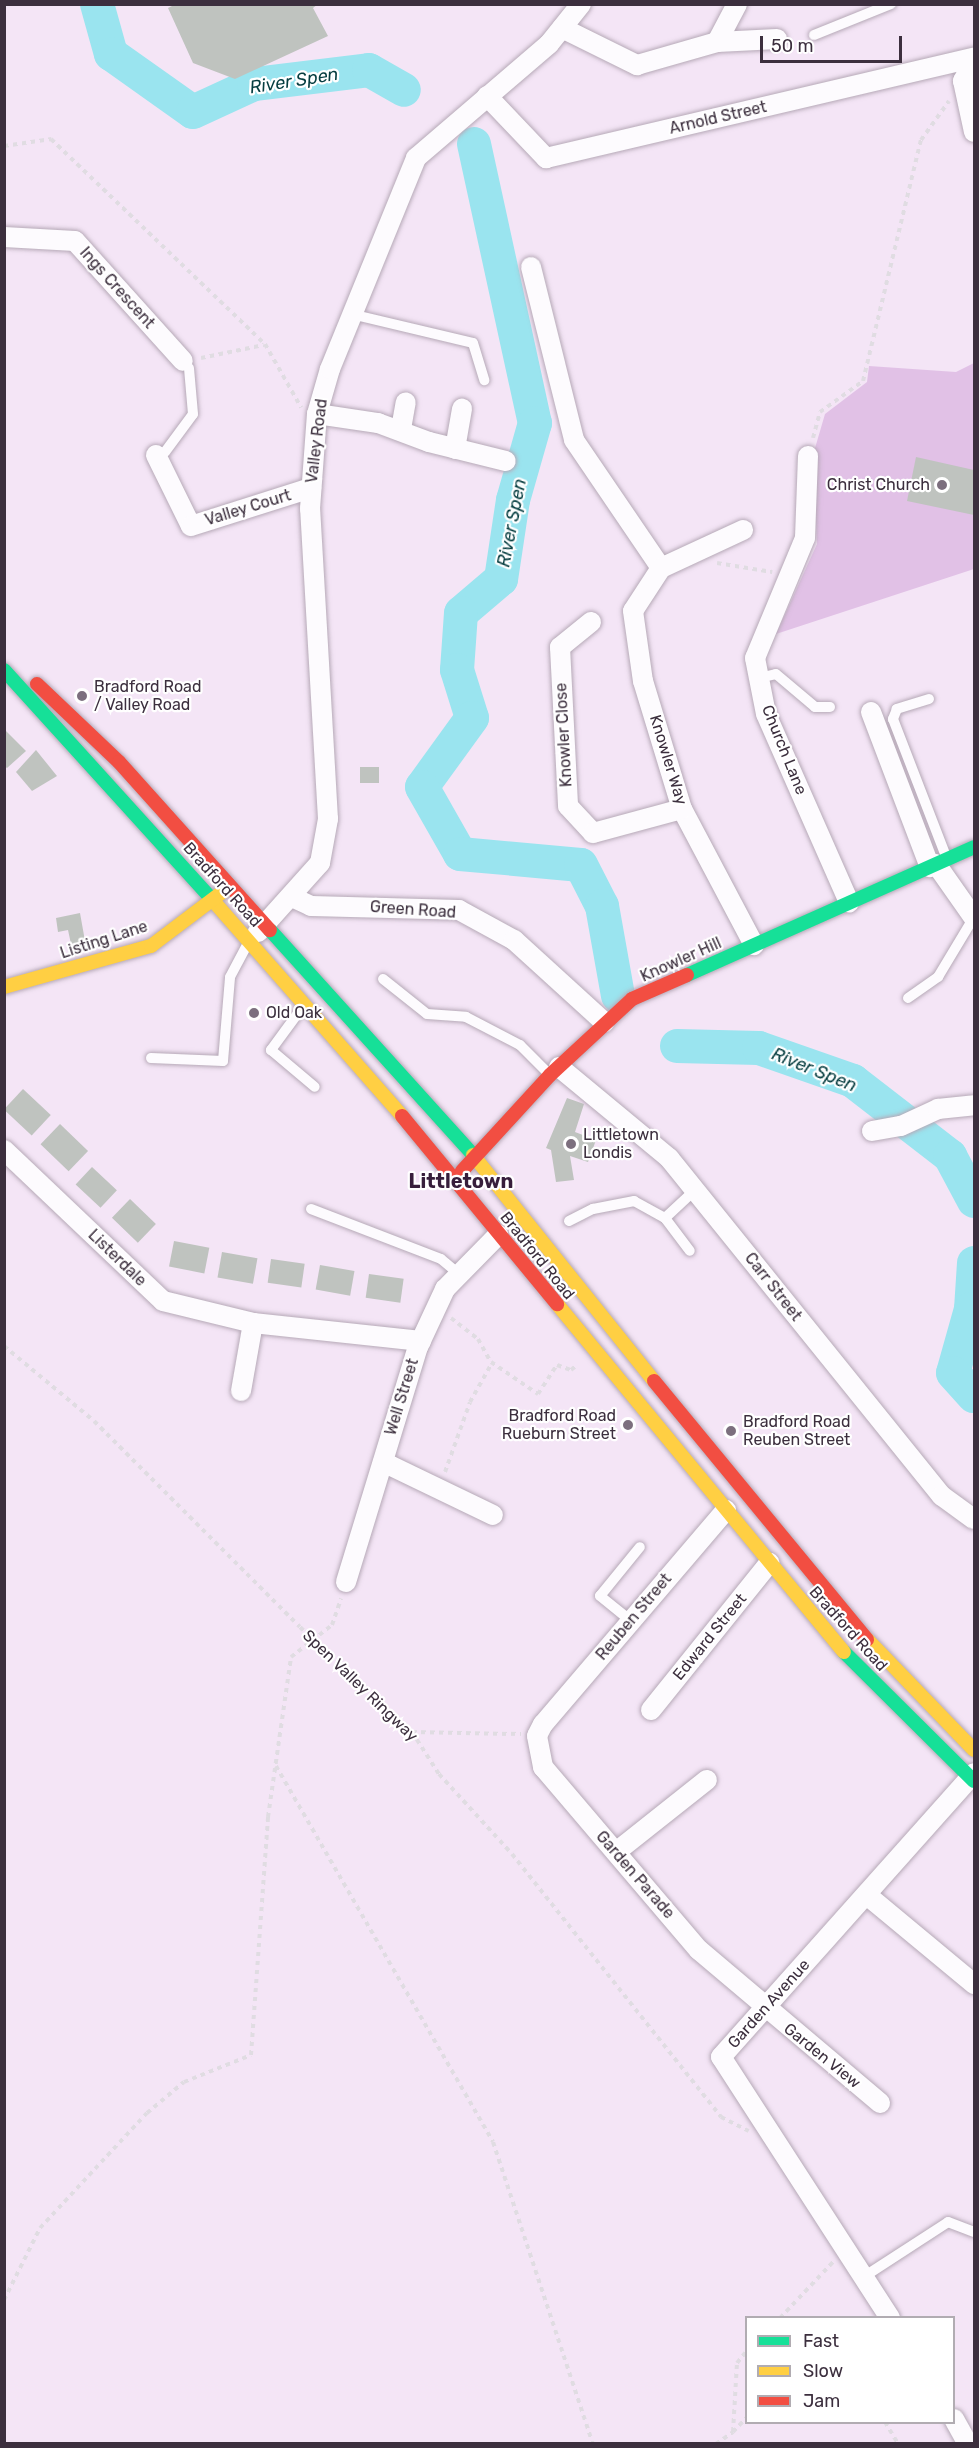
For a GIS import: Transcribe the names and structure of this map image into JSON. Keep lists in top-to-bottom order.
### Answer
{
  "streets": {
    "main road": ["Bradford Road", "Listing Lane", "Knowler Hill"],
    "street": [
      "Arnold Street",
      "Ings Crescent",
      "Valley Road",
      "Valley Court",
      "Knowler Close",
      "Church Lane",
      "Knowler Way",
      "Green Road",
      "Listerdale",
      "Carr Street",
      "Well Street",
      "Reuben Street",
      "Edward Street",
      "Garden Parade",
      "Garden Avenue",
      "Garden View"
    ],
    "path": ["Spen Valley Ringway"]
  },
  "crossings": [
    ["Arnold Street", "Valley Road"],
    ["Valley Road", "Valley Court"],
    ["Valley Road", "Bradford Road"],
    ["Valley Road", "Green Road"],
    ["Knowler Close", "Knowler Way"],
    ["Church Lane", "Knowler Hill"],
    ["Knowler Way", "Knowler Hill"],
    ["Bradford Road", "Listing Lane"],
    ["Bradford Road", "Knowler Hill"],
    ["Bradford Road", "Well Street"],
    ["Bradford Road", "Reuben Street"],
    ["Bradford Road", "Edward Street"],
    ["Bradford Road", "Garden Avenue"],
    ["Green Road", "Knowler Hill"],
    ["Knowler Hill", "Carr Street"],
    ["Listerdale", "Well Street"],
    ["Reuben Street", "Garden Parade"],
    ["Garden Parade", "Garden Avenue"],
    ["Garden Parade", "Garden View"],
    ["Garden Avenue", "Garden View"]
  ],
  "districts": ["Littletown"],
  "water": ["River Spen"],
  "places": [
    "Christ Church",
    "Bradford Road / Valley Road",
    "Old Oak",
    "Littletown Londis",
    "Bradford Road Rueburn Street",
    "Bradford Road Reuben Street"
  ],
  "legend": ["Fast", "Slow", "Jam"],
  "scale_bar": "50 m"
}
